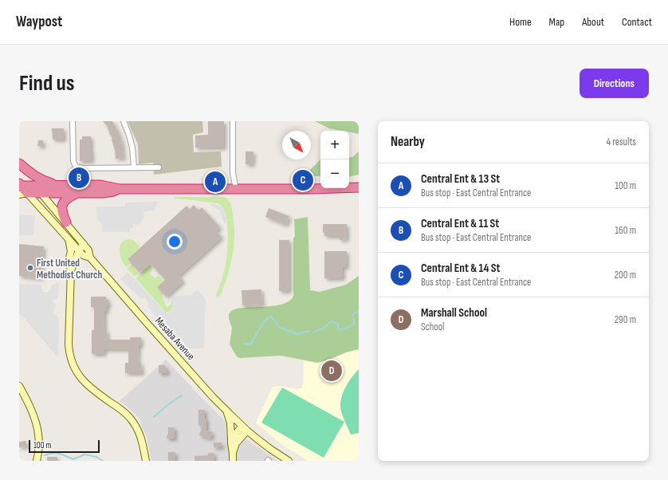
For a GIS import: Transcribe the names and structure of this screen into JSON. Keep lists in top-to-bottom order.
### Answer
{
  "streets": {
    "highway": ["Mesaba Avenue"]
  },
  "places": ["First United Methodist Church"],
  "scale_bar": "100 m",
  "north": "bottom right",
  "page": {
    "header": "Waypost",
    "nav": [
      "Home",
      "Map",
      "About",
      "Contact"
    ],
    "buttons": "Directions",
    "title": "Find us",
    "heading": ["Nearby", "4 results"],
    "map_buttons": ["+", "−"],
    "list": [
      {
        "mark": "A",
        "name": "Central Ent & 13 St",
        "note": "Bus stop · East Central Entrance",
        "value": "100 m"
      },
      {
        "mark": "B",
        "name": "Central Ent & 11 St",
        "note": "Bus stop · East Central Entrance",
        "value": "160 m"
      },
      {
        "mark": "C",
        "name": "Central Ent & 14 St",
        "note": "Bus stop · East Central Entrance",
        "value": "200 m"
      },
      {
        "mark": "D",
        "name": "Marshall School",
        "note": "School",
        "value": "290 m"
      }
    ],
    "pins": [
      "B",
      "C",
      "A",
      "D"
    ],
    "scale": "100 m"
  }
}
